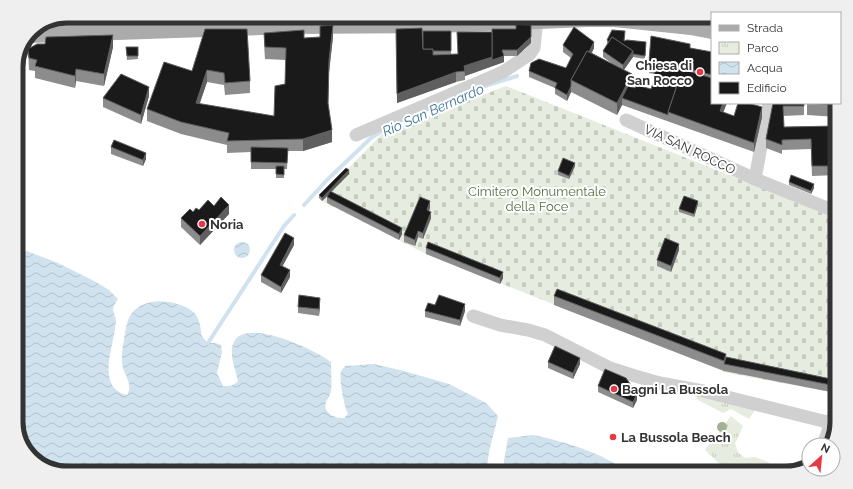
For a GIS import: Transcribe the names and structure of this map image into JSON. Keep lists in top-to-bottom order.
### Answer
{
  "streets": {
    "street": ["VIA SAN ROCCO"]
  },
  "water": ["Rio San Bernardo"],
  "parks": ["Cimitero Monumentale della Foce"],
  "places": [
    "Chiesa di San Rocco",
    "Noria",
    "Bagni La Bussola",
    "La Bussola Beach"
  ],
  "legend": [
    "Strada",
    "Parco",
    "Acqua",
    "Edificio"
  ],
  "north": "top right"
}
